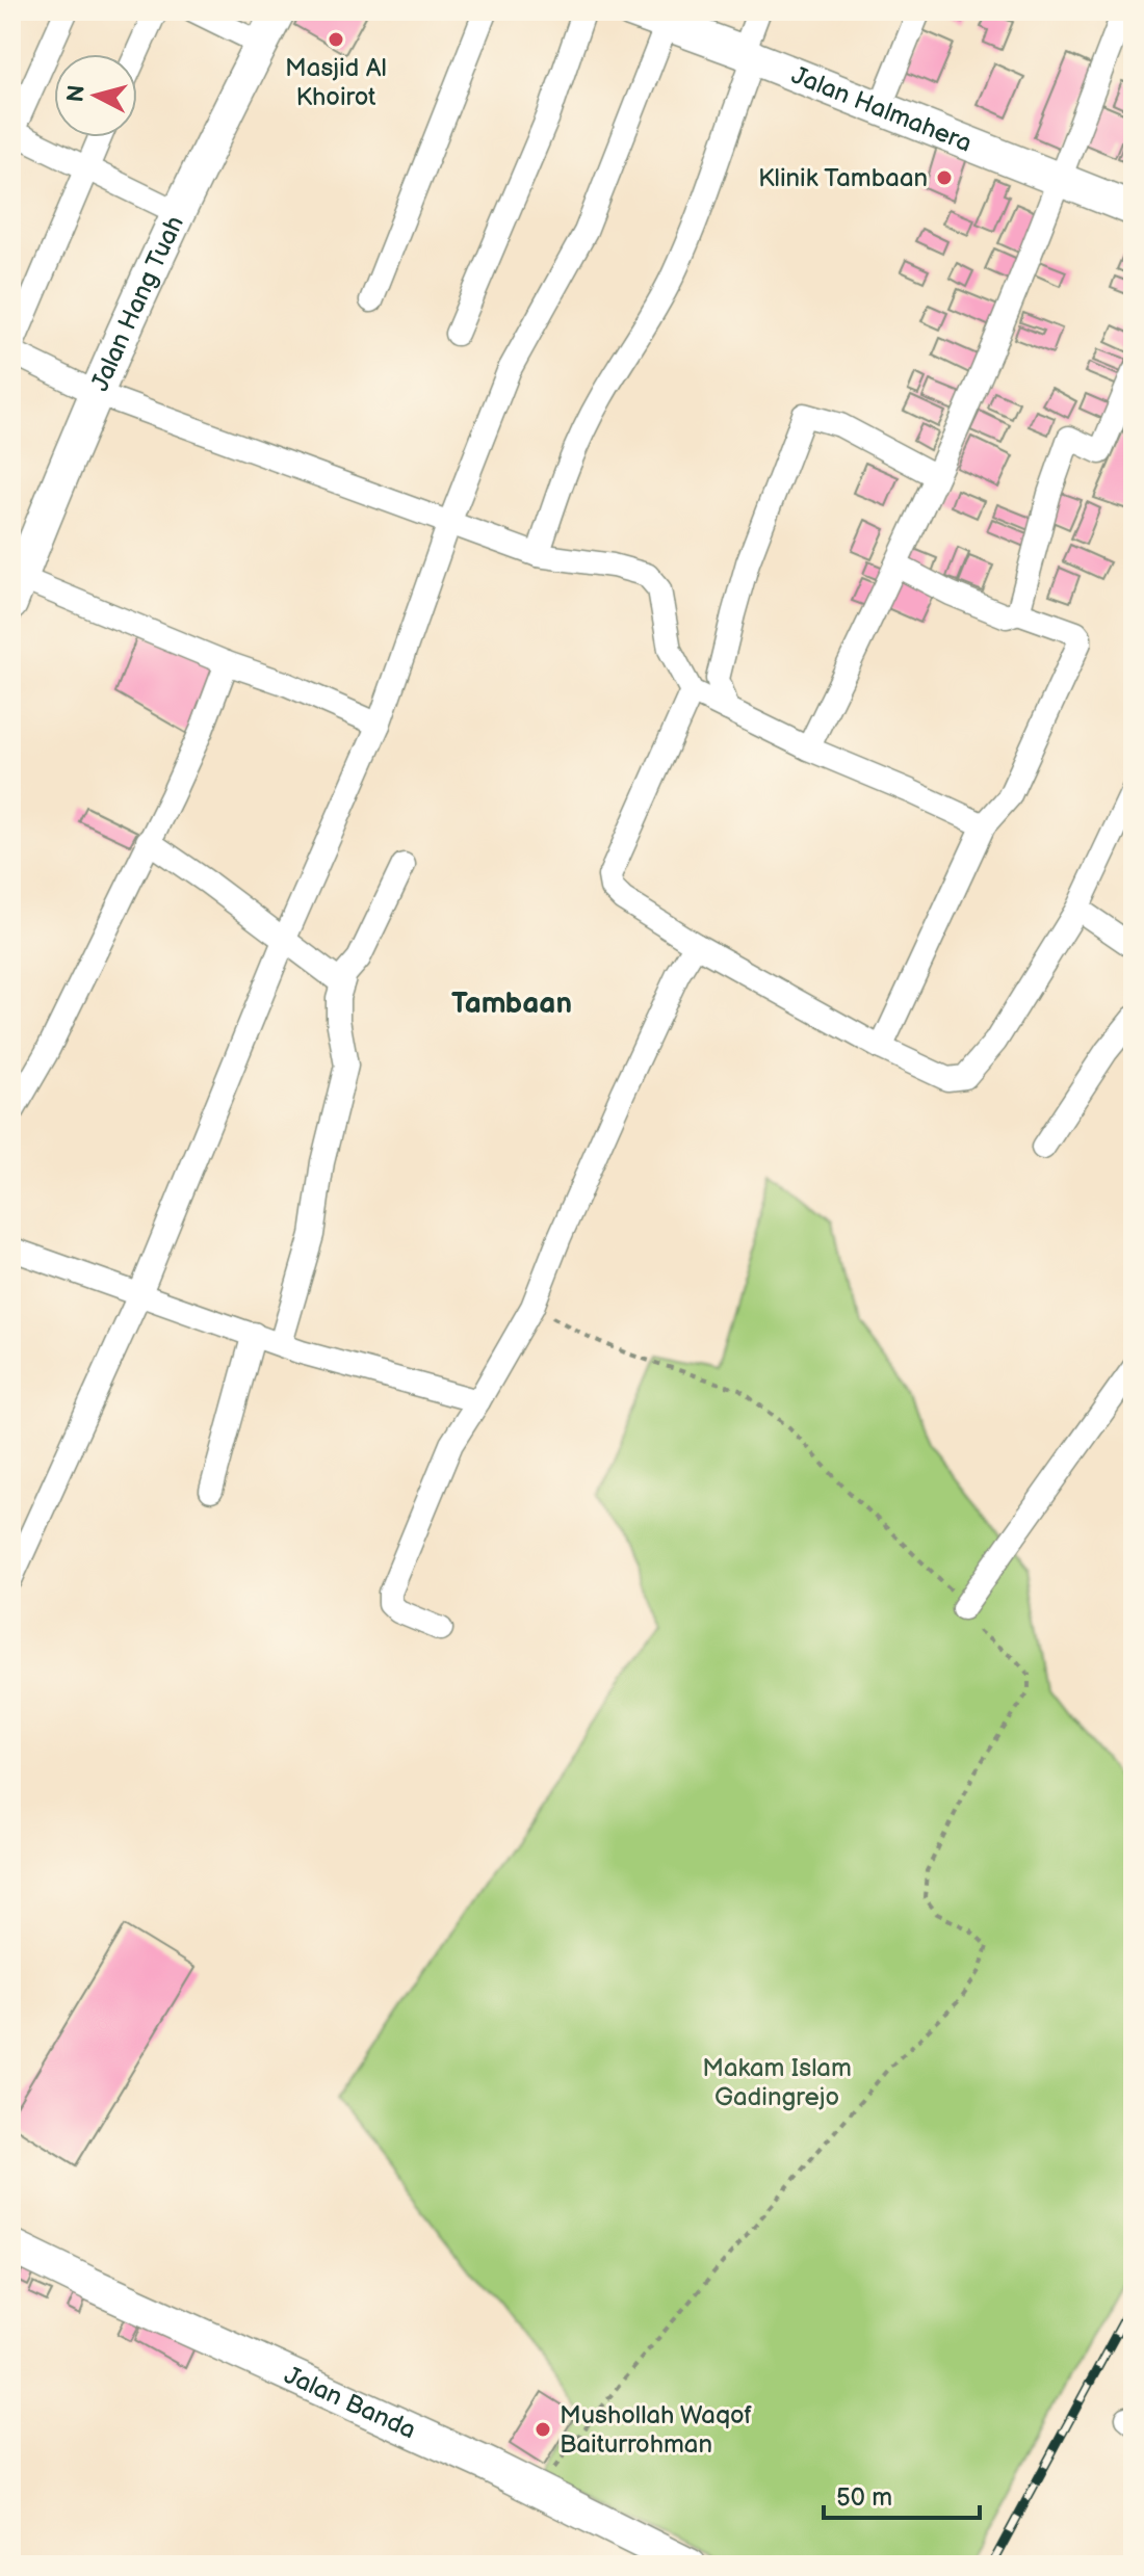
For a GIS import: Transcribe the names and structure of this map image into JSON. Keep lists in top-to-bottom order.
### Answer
{
  "streets": {
    "street": ["Jalan Halmahera", "Jalan Hang Tuah", "Jalan Banda"]
  },
  "districts": ["Tambaan"],
  "parks": ["Makam Islam Gadingrejo"],
  "places": ["Masjid Al Khoirot", "Klinik Tambaan", "Mushollah Waqof Baiturrohman"],
  "scale_bar": "50 m",
  "north": "left"
}
